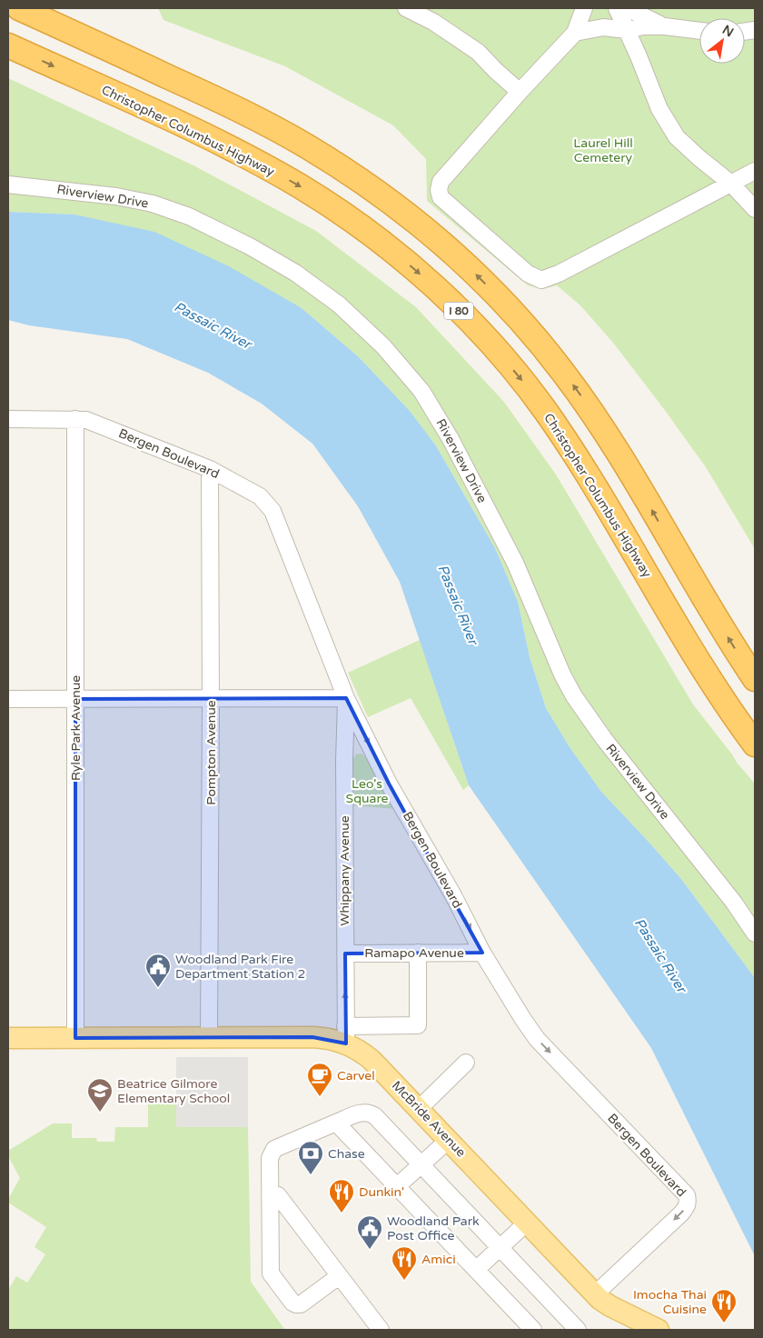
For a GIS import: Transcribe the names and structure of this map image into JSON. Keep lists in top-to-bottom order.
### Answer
{
  "streets": {
    "highway": ["Christopher Columbus Highway", "I 80"],
    "main road": ["McBride Avenue"],
    "street": [
      "Riverview Drive",
      "Bergen Boulevard",
      "Ryle Park Avenue",
      "Pompton Avenue",
      "Whippany Avenue",
      "Ramapo Avenue"
    ]
  },
  "crossings": [
    ["Bergen Boulevard", "Ryle Park Avenue"],
    ["Bergen Boulevard", "Pompton Avenue"],
    ["Bergen Boulevard", "Whippany Avenue"],
    ["Bergen Boulevard", "Ramapo Avenue"],
    ["Bergen Boulevard", "McBride Avenue"],
    ["Ryle Park Avenue", "McBride Avenue"],
    ["Pompton Avenue", "McBride Avenue"],
    ["Whippany Avenue", "Ramapo Avenue"],
    ["Whippany Avenue", "McBride Avenue"]
  ],
  "one_way": ["Bergen Boulevard"],
  "water": ["Passaic River"],
  "parks": ["Laurel Hill Cemetery", "Leo's Square"],
  "places": {
    "public building": ["Woodland Park Fire Department Station 2", "Woodland Park Post Office"],
    "cafe": ["Carvel"],
    "school or university": ["Beatrice Gilmore Elementary School"],
    "bank": ["Chase"],
    "restaurant": ["Dunkin'", "Amici", "Imocha Thai Cuisine"]
  },
  "north": "top right"
}
